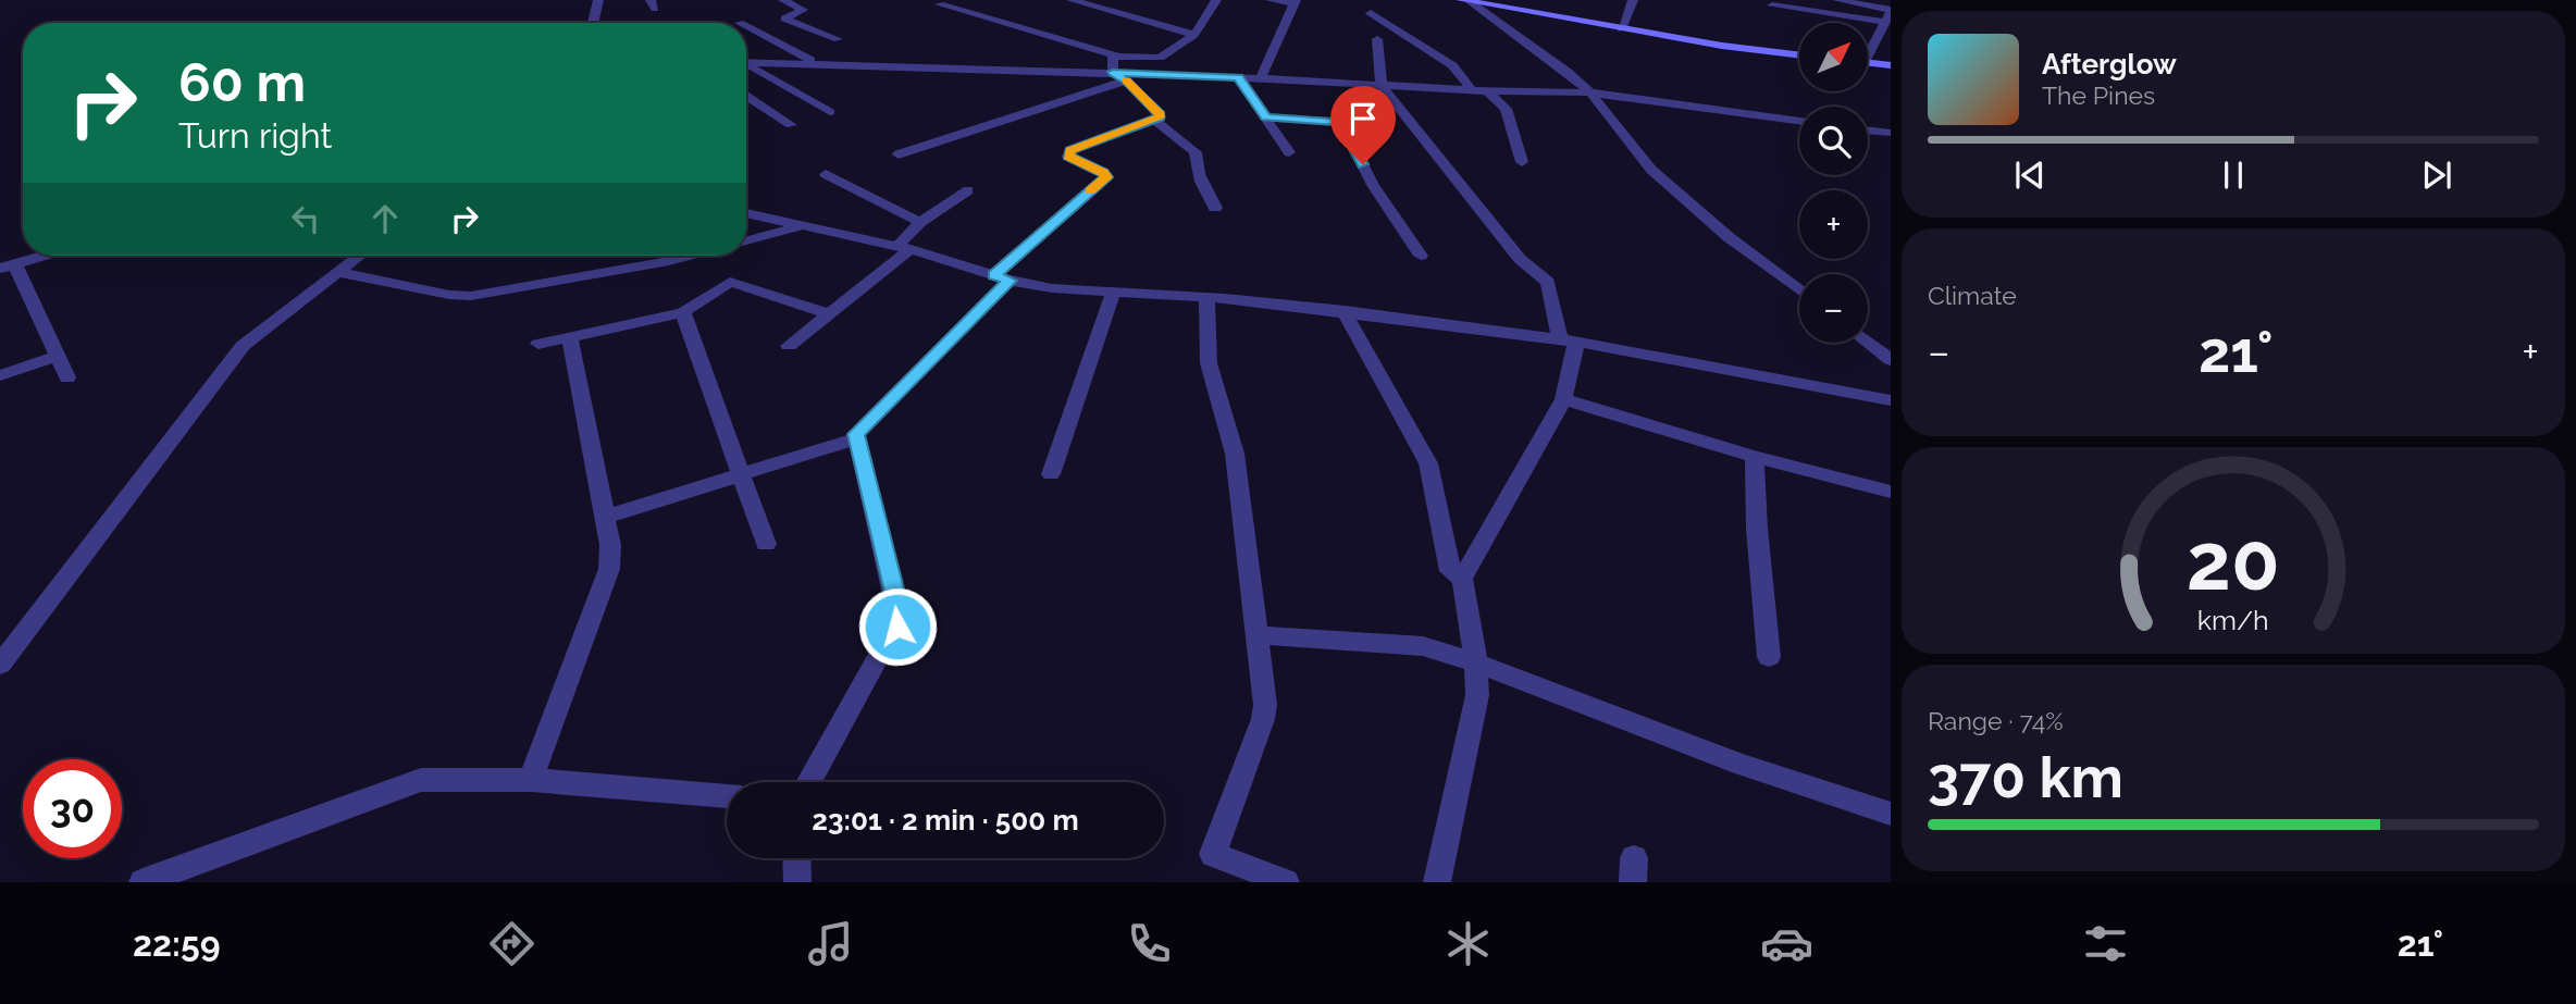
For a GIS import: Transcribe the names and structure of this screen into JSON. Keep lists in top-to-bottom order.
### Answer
{
  "north": "top right",
  "page": {
    "map_buttons": ["+", "−"],
    "turn": ["60 m", "Turn right"],
    "song": ["Afterglow", "The Pines"],
    "tile": [
      "Climate",
      ["Range · 74%", "370 km"]
    ],
    "heat": ["−", "21°", "+"],
    "limit": "30",
    "trip": "23:01 · 2 min · 500 m",
    "tabs": ["22:59", "21°"],
    "gauge": ["20", "km/h"]
  }
}
